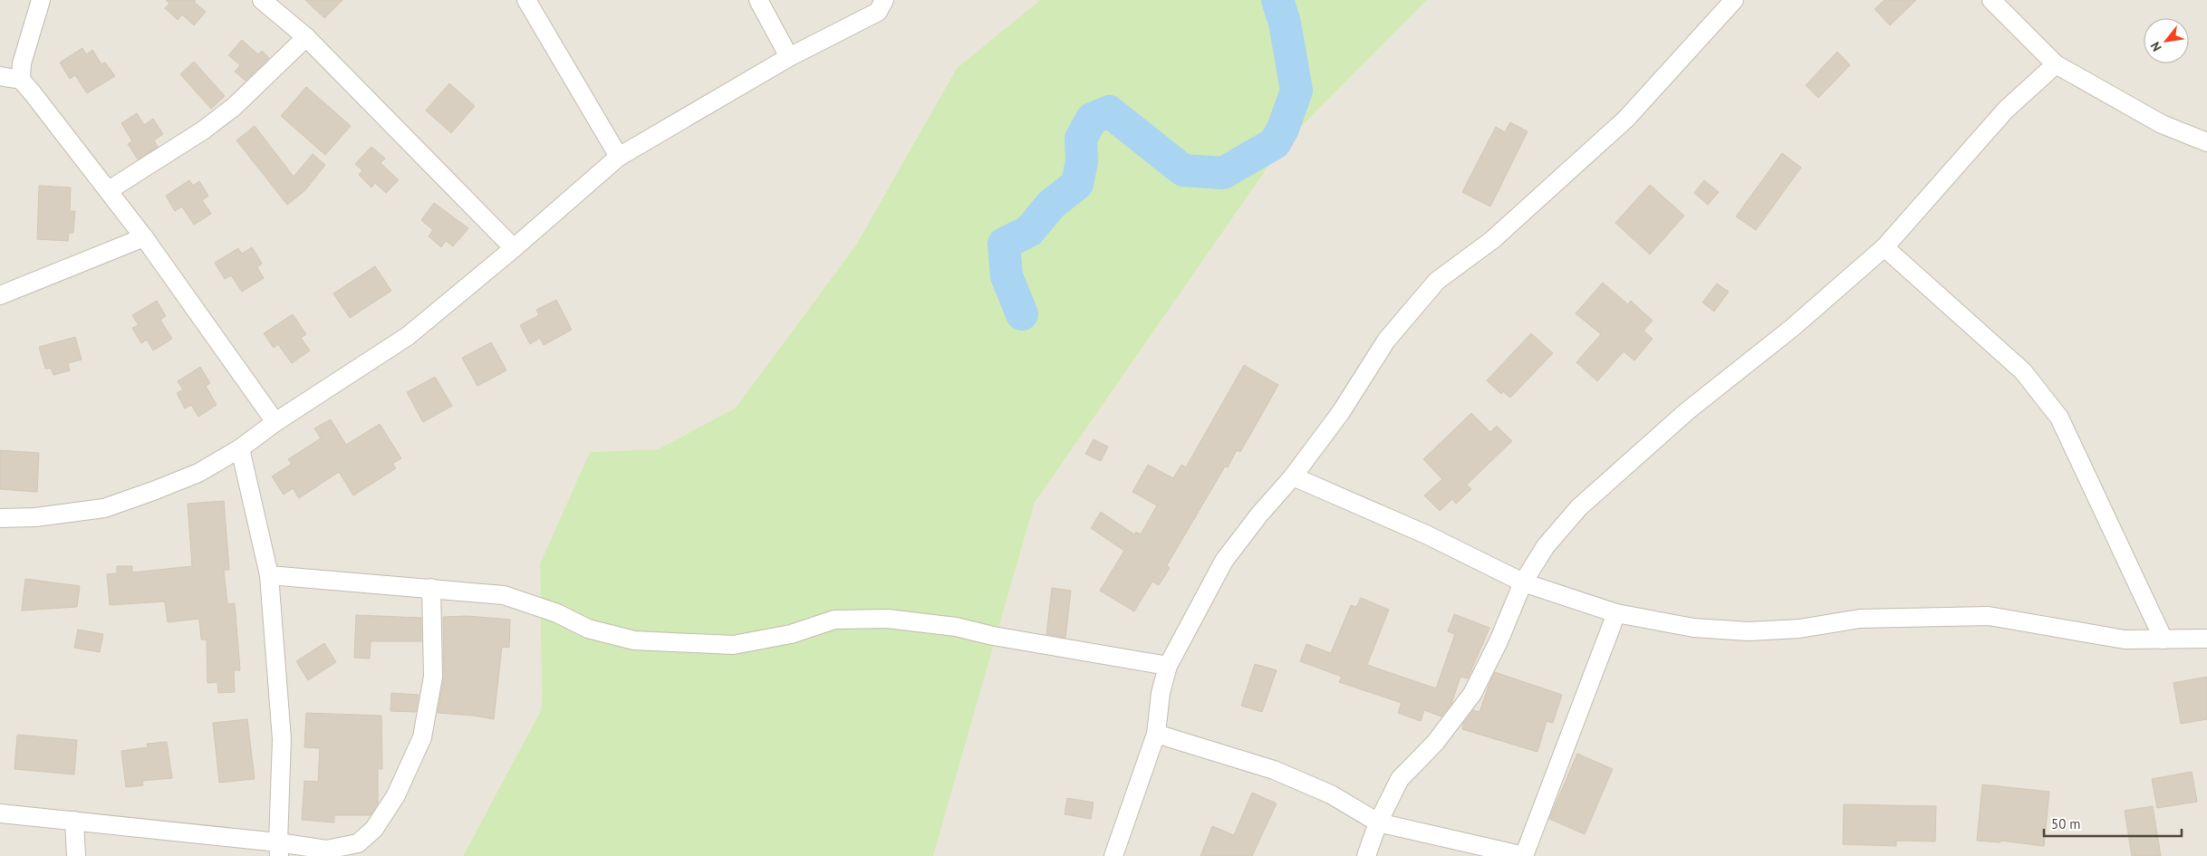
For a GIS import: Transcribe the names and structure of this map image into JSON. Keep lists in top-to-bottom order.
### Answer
{
  "scale_bar": "50 m",
  "north": "bottom left"
}
